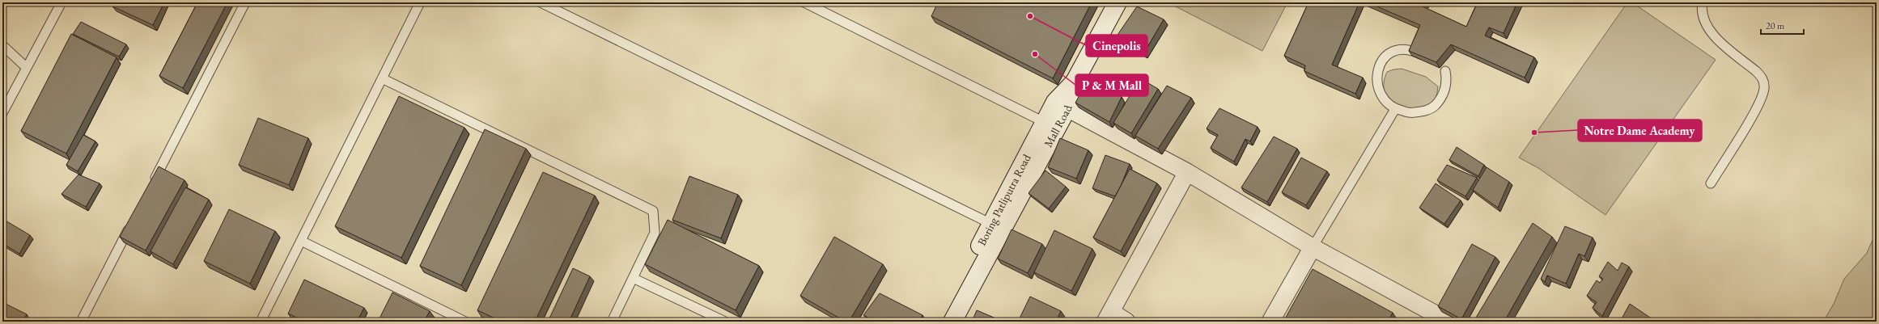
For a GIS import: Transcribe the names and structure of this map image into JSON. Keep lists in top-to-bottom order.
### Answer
{
  "streets": {
    "street": ["Mall Road"]
  },
  "places": ["Cinepolis", "P & M Mall", "Notre Dame Academy"],
  "scale_bar": "20 m"
}
